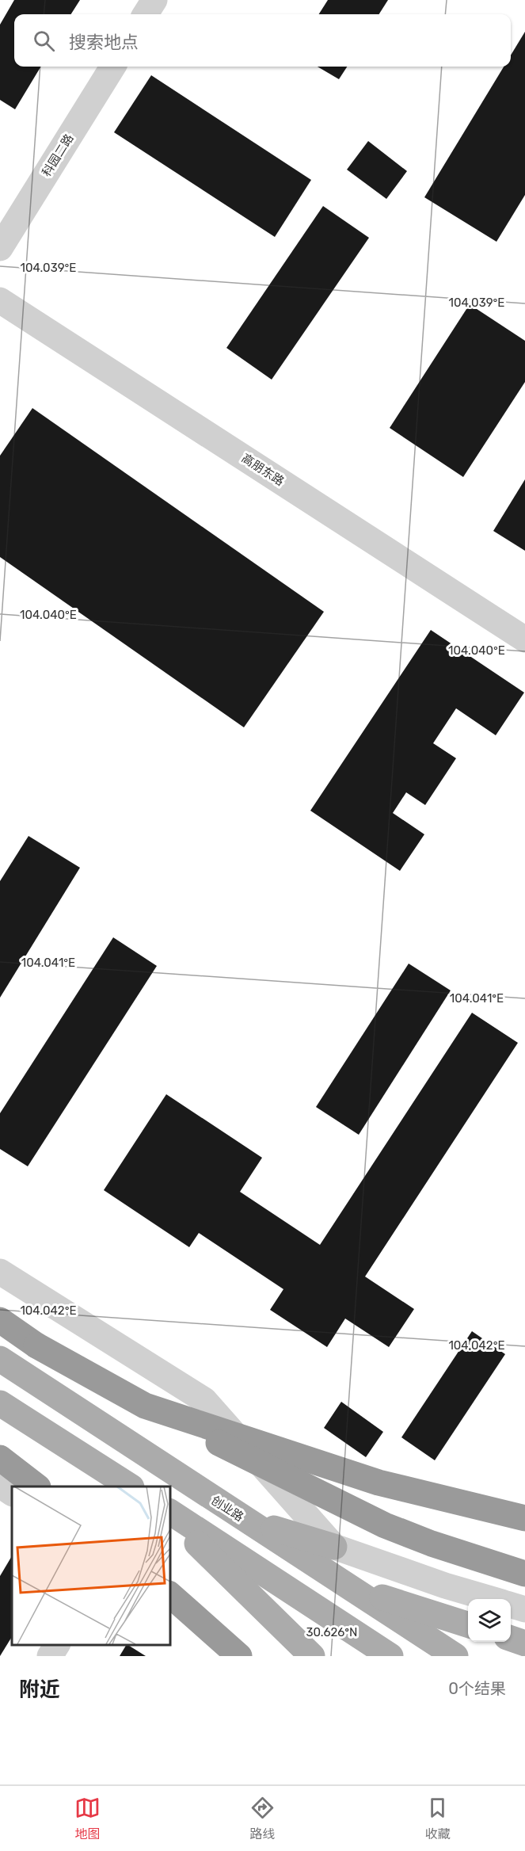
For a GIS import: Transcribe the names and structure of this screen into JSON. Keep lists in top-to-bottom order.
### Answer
{
  "streets": {
    "main road": ["创业路"],
    "street": ["科园二路", "高朋东路"]
  },
  "page": {
    "search": "搜索地点",
    "heading": ["附近", "0个结果"],
    "nav": ["地图", "路线", "收藏"]
  },
  "coordinates": [
    "104.039°E",
    "104.040°E",
    "104.041°E",
    "104.042°E",
    "30.626°N"
  ]
}
